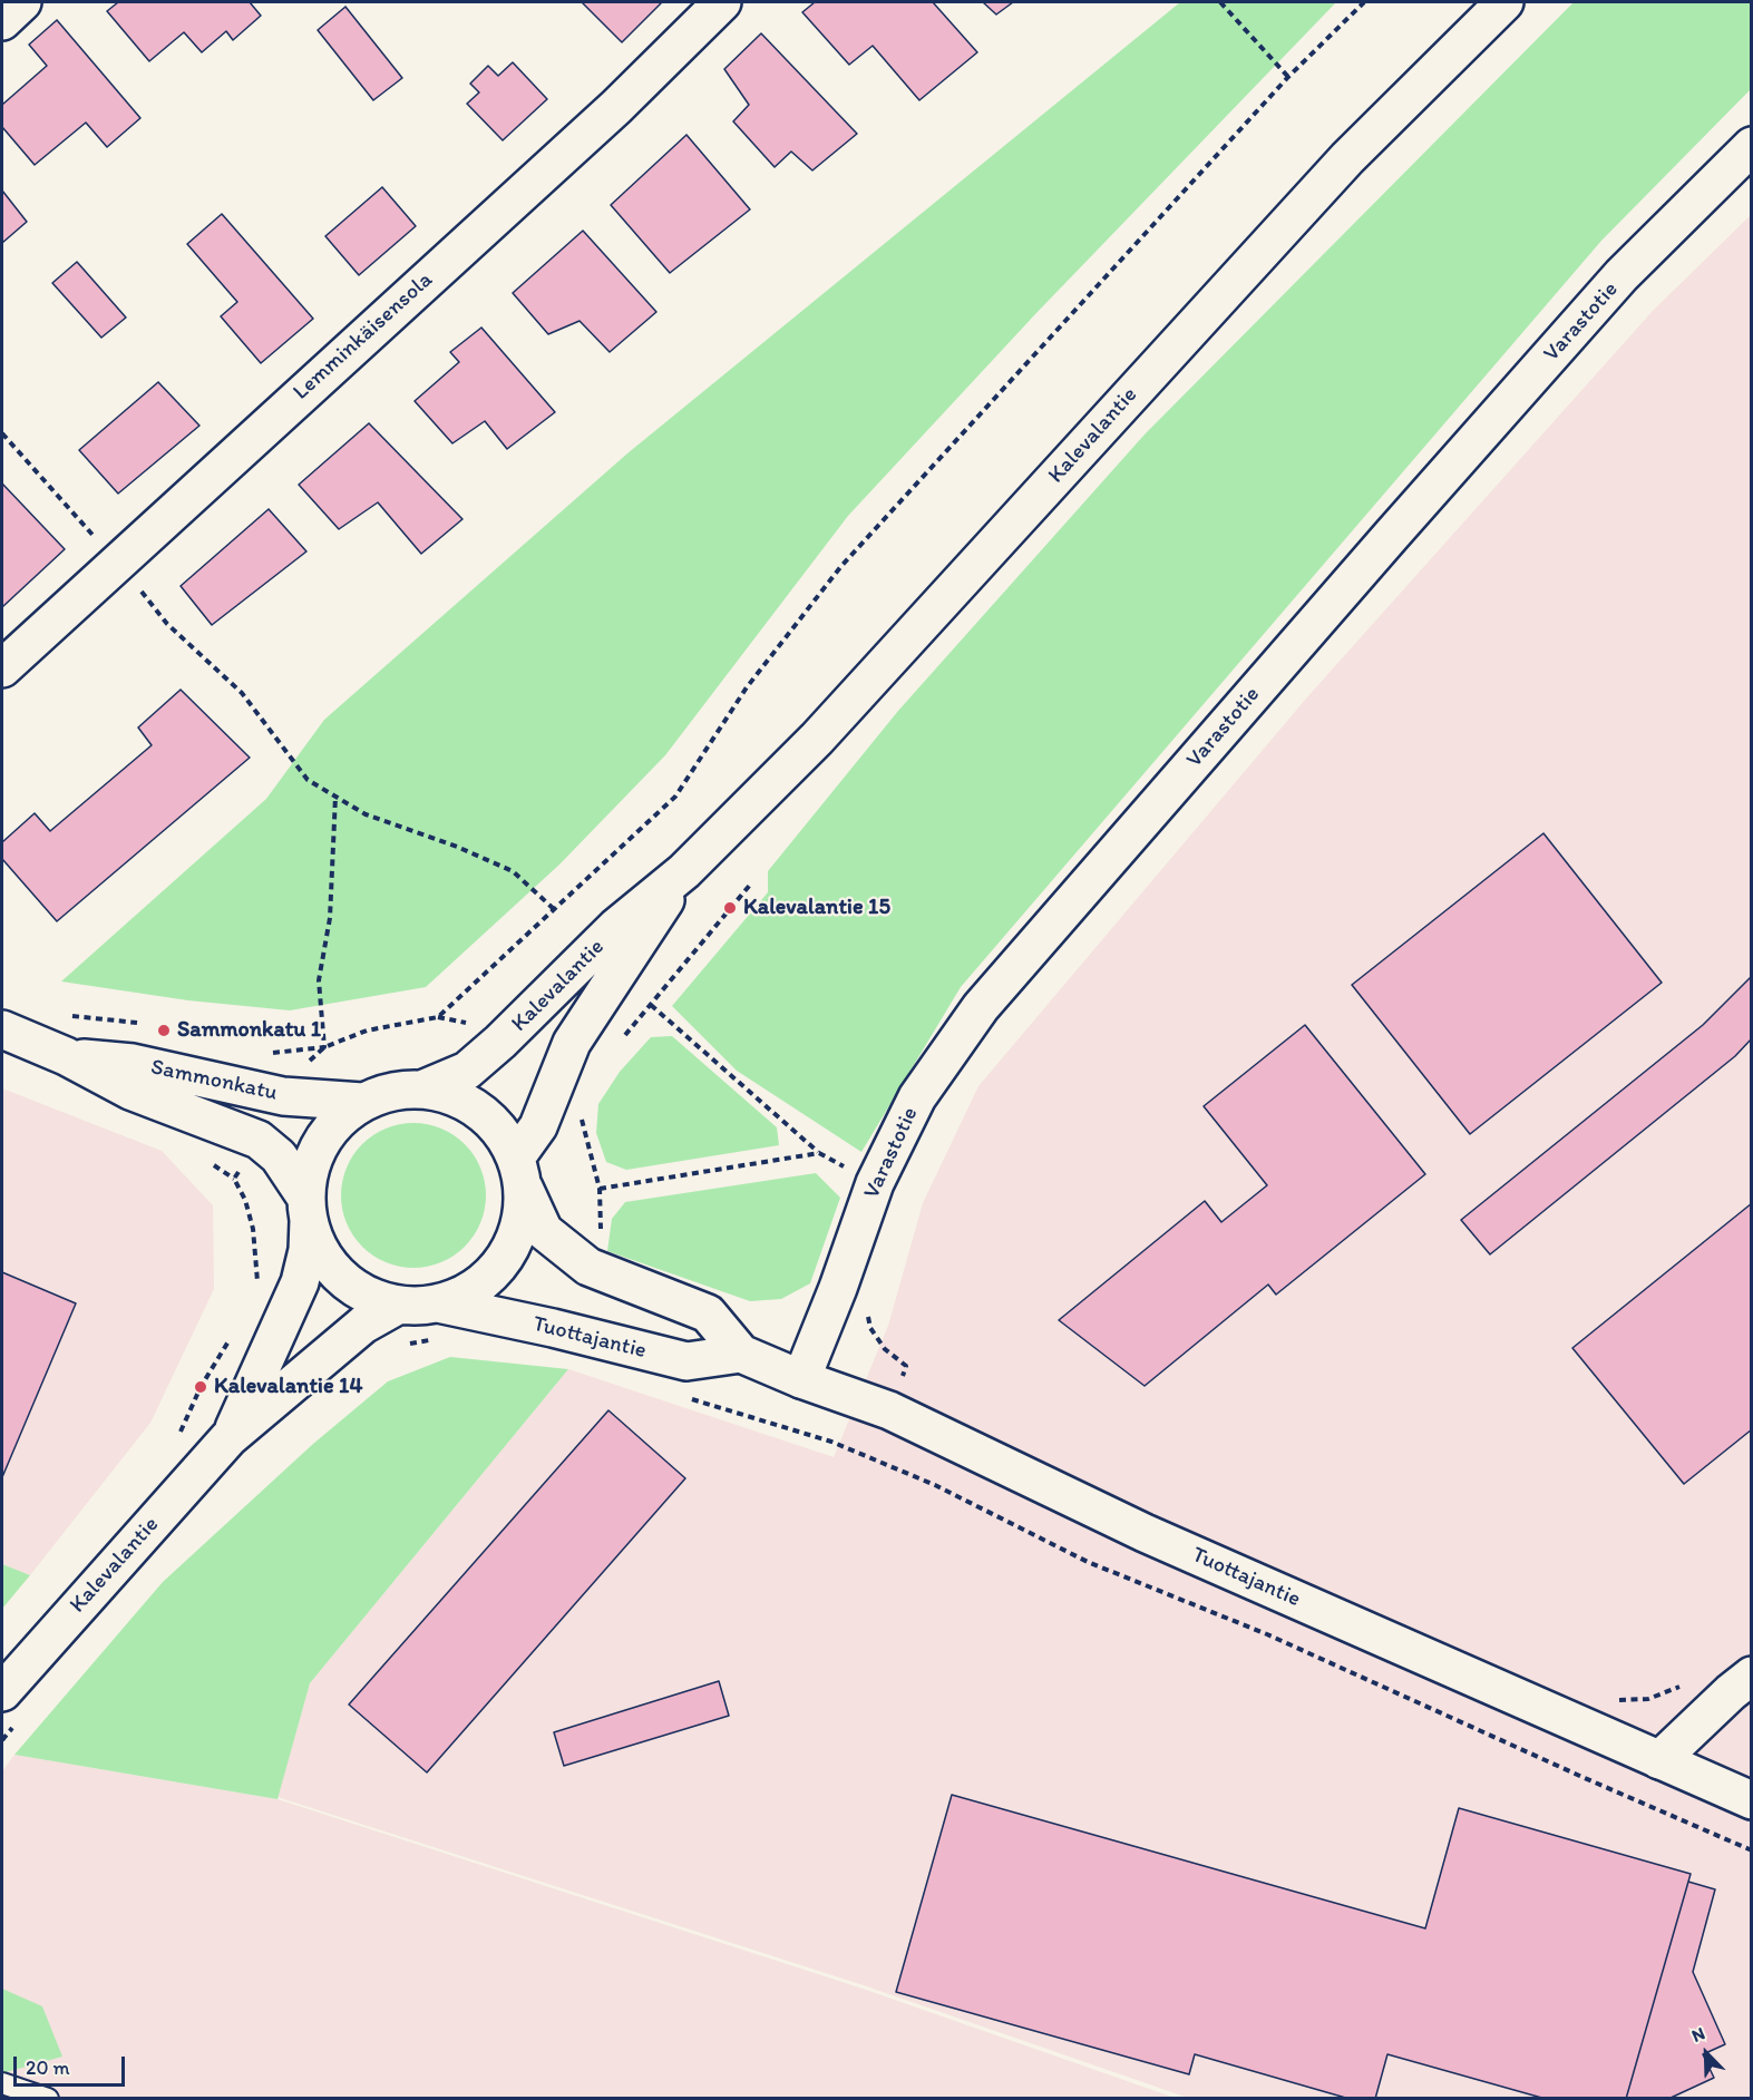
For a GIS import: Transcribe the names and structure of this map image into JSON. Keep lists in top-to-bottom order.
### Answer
{
  "streets": {
    "street": [
      "Varastotie",
      "Lemminkäisensola",
      "Kalevalantie",
      "Sammonkatu",
      "Tuottajantie"
    ]
  },
  "crossings": [
    ["Varastotie", "Tuottajantie"],
    ["Kalevalantie", "Sammonkatu"],
    ["Kalevalantie", "Tuottajantie"],
    ["Sammonkatu", "Tuottajantie"]
  ],
  "places": ["Kalevalantie 15", "Sammonkatu 1", "Kalevalantie 14"],
  "scale_bar": "20 m",
  "north": "top left"
}
